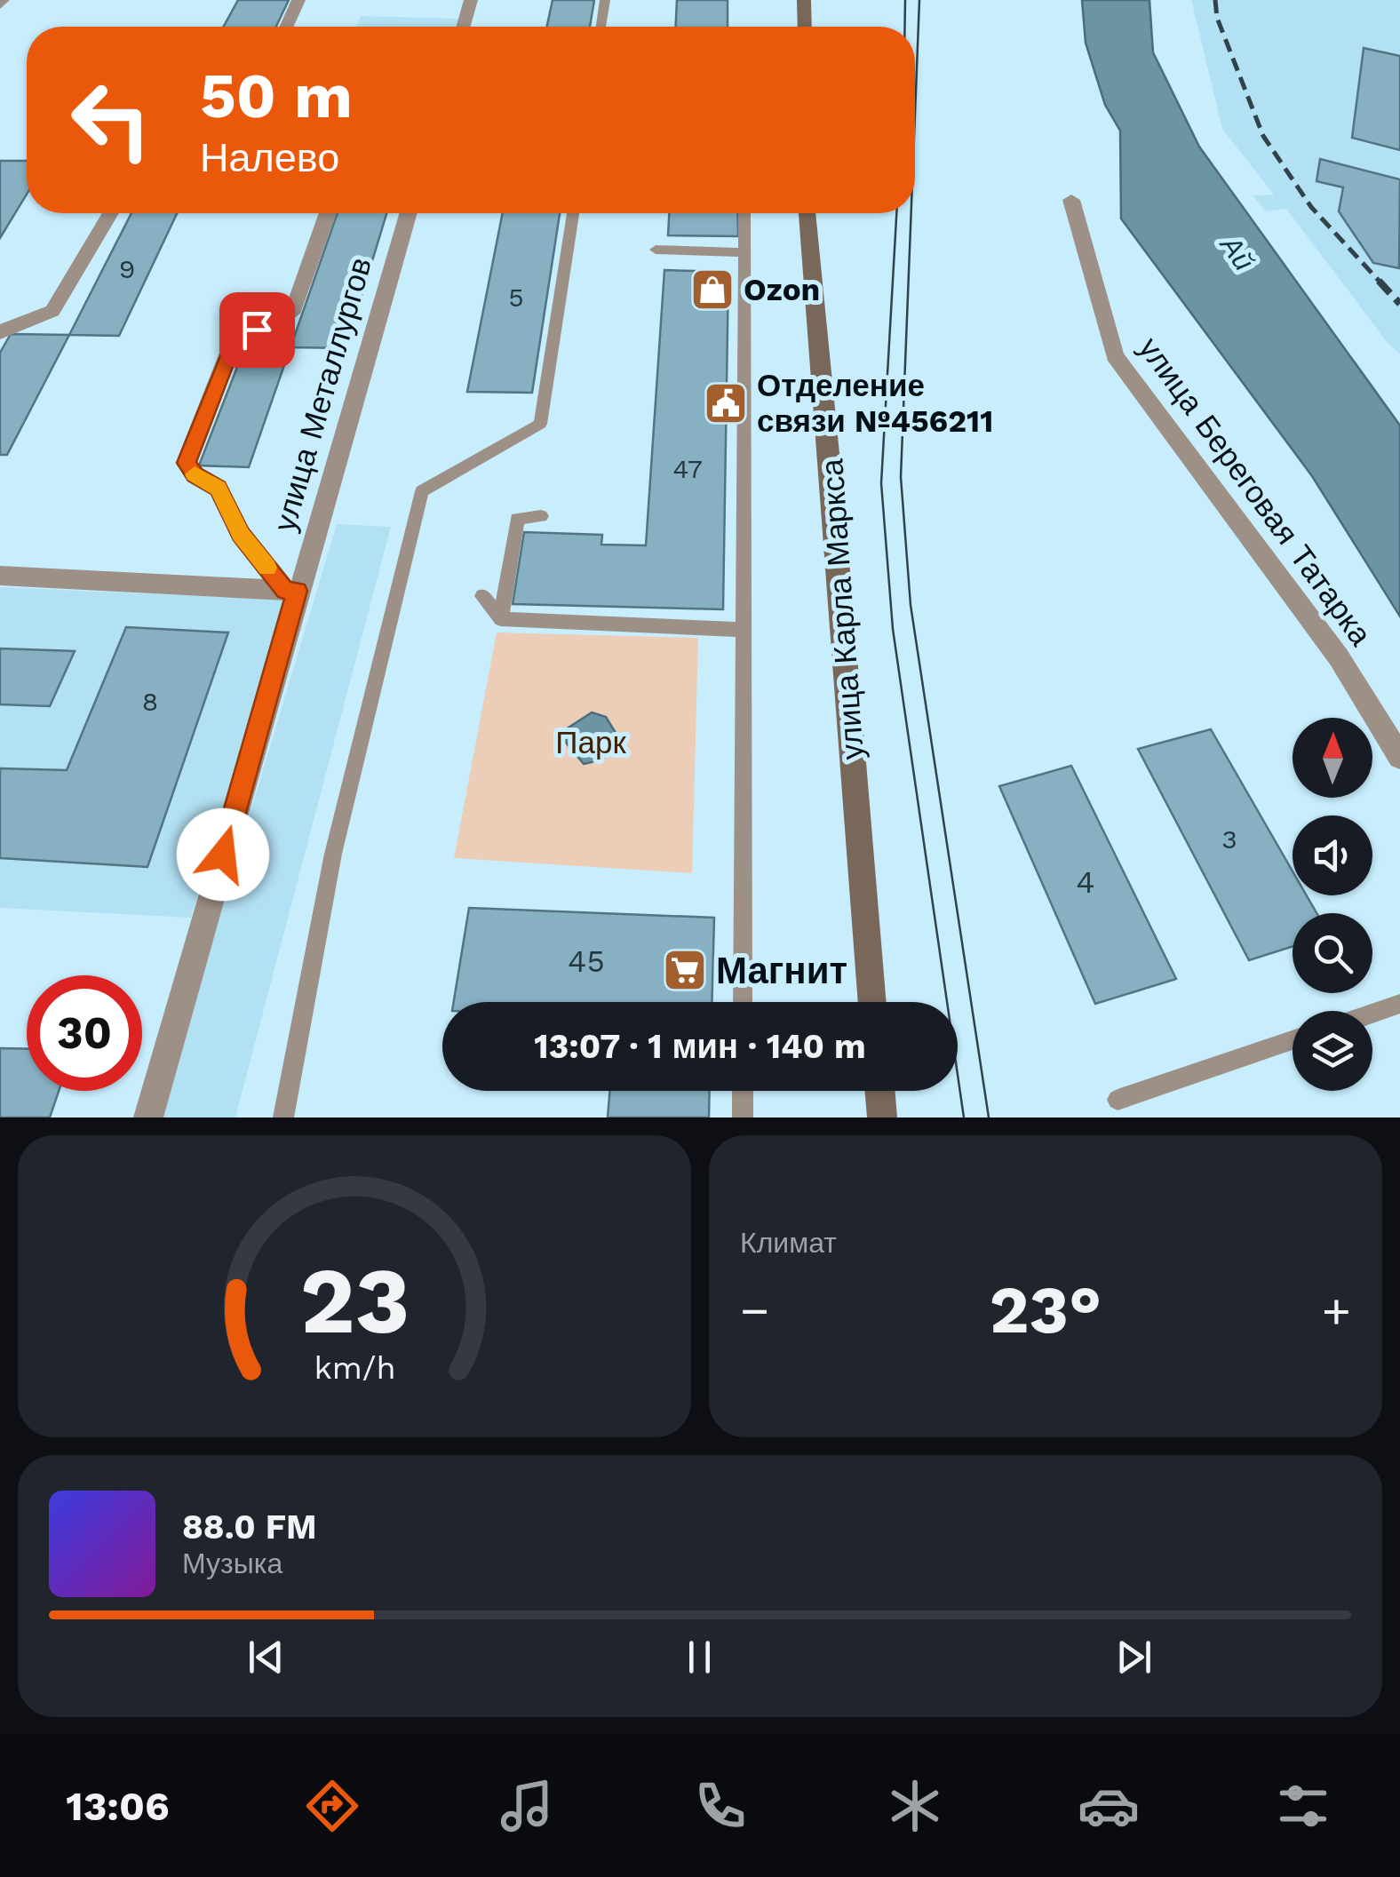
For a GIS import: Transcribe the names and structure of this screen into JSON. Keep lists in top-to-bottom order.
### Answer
{
  "streets": {
    "main road": ["улица Карла Маркса"],
    "street": ["улица Металлургов", "улица Береговая Татарка"]
  },
  "water": ["Ай"],
  "parks": ["Парк"],
  "places": {
    "shop": ["Ozon"],
    "public building": ["Отделение связи №456211"],
    "supermarket": ["Магнит"]
  },
  "house_numbers": [
    "9",
    "5",
    "47",
    "8",
    "3",
    "4",
    "45"
  ],
  "north": "top",
  "page": {
    "turn": ["50 m", "Налево"],
    "limit": "30",
    "trip": "13:07 · 1 мин · 140 m",
    "tile": "Климат",
    "heat": ["−", "23°", "+"],
    "song": ["88.0 FM", "Музыка"],
    "tabs": "13:06",
    "gauge": ["23", "km/h"]
  }
}
